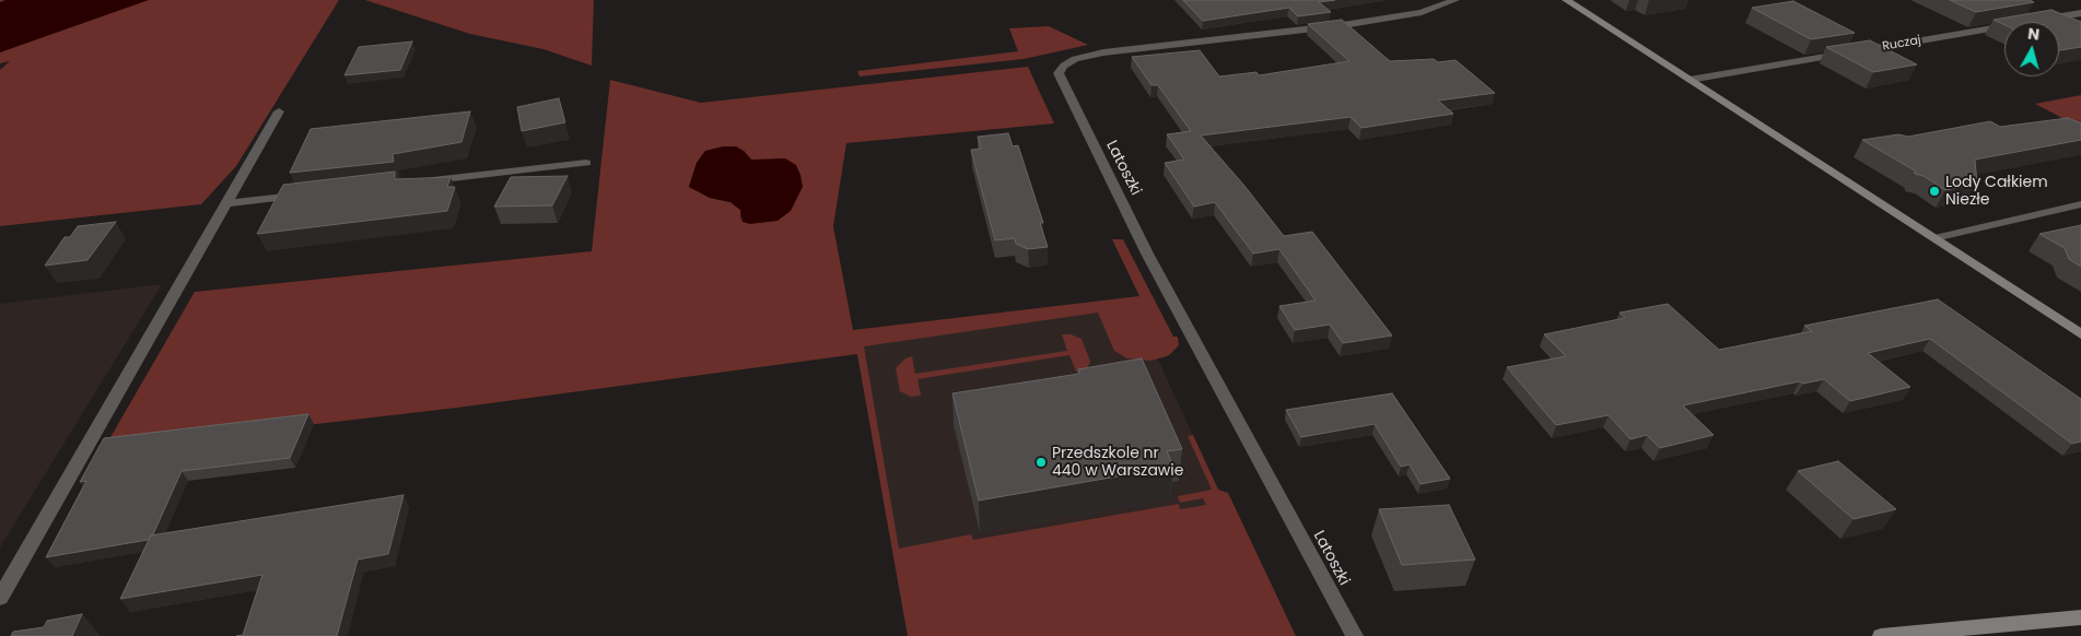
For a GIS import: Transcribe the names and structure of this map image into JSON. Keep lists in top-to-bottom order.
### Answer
{
  "streets": {
    "street": ["Ruczaj", "Latoszki"]
  },
  "places": ["Lody Całkiem Niezłe", "Przedszkole nr 440 w Warszawie"],
  "north": "top"
}
